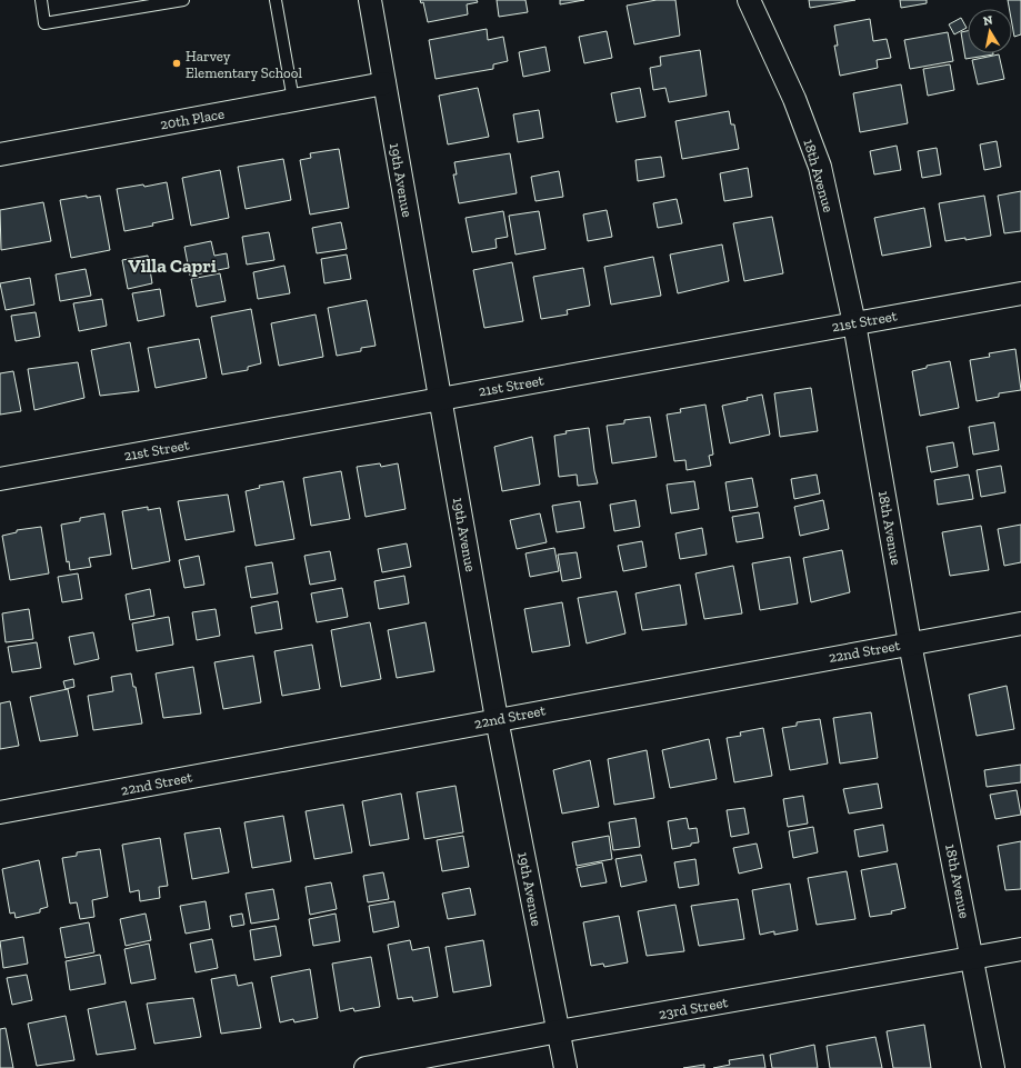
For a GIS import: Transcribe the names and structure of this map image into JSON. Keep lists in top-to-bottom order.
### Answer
{
  "streets": {
    "street": [
      "20th Place",
      "18th Avenue",
      "19th Avenue",
      "21st Street",
      "22nd Street",
      "23rd Street"
    ]
  },
  "crossings": [
    ["20th Place", "19th Avenue"],
    ["18th Avenue", "21st Street"],
    ["18th Avenue", "22nd Street"],
    ["18th Avenue", "23rd Street"],
    ["19th Avenue", "21st Street"],
    ["19th Avenue", "22nd Street"],
    ["19th Avenue", "23rd Street"]
  ],
  "districts": ["Villa Capri"],
  "places": ["Harvey Elementary School"],
  "north": "top"
}
